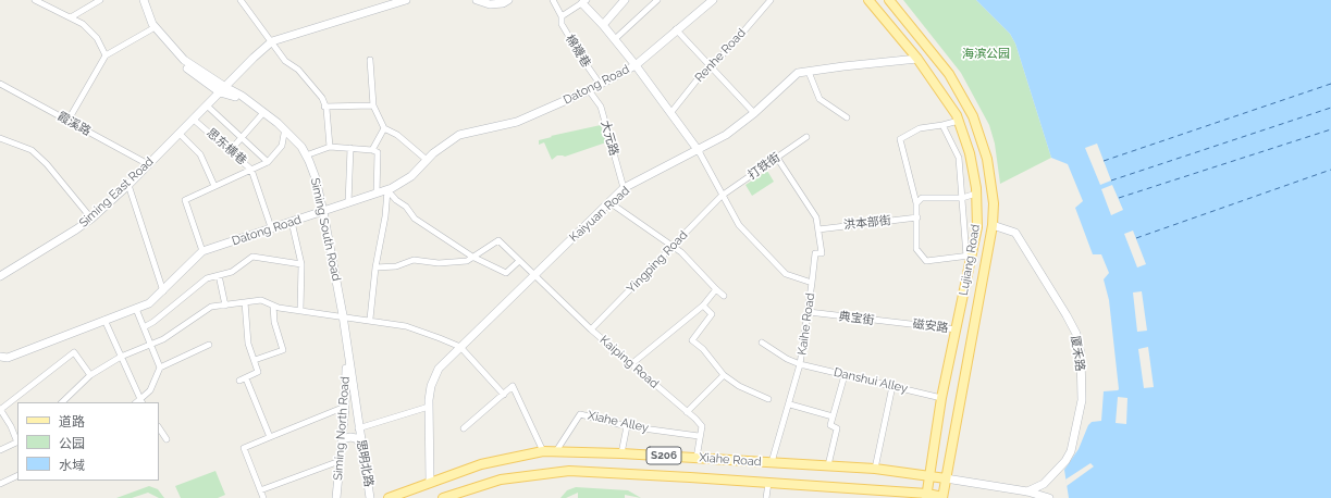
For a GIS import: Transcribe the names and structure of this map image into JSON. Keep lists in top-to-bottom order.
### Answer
{
  "streets": {
    "main road": ["Lujiang Road", "S206", "Xiahe Road"],
    "street": [
      "棉襪巷",
      "Renhe Road",
      "Datong Road",
      "霞溪路",
      "大元路",
      "思东横巷",
      "打铁街",
      "Siming East Road",
      "Kaiyuan Road",
      "洪本部街",
      "Siming South Road",
      "Yingping Road",
      "典宝街",
      "Kaihe Road",
      "磁安路",
      "厦禾路",
      "Kaiping Road",
      "Danshui Alley",
      "Xiahe Alley",
      "Siming North Road",
      "思明北路"
    ]
  },
  "crossings": [
    ["棉襪巷", "Datong Road"],
    ["Datong Road", "大元路"],
    ["Datong Road", "思东横巷"],
    ["Datong Road", "Siming South Road"],
    ["霞溪路", "Siming East Road"],
    ["大元路", "Kaiyuan Road"],
    ["思东横巷", "Siming East Road"],
    ["打铁街", "Yingping Road"],
    ["打铁街", "Kaihe Road"],
    ["Siming East Road", "Siming South Road"],
    ["Kaiyuan Road", "Lujiang Road"],
    ["Kaiyuan Road", "Kaihe Road"],
    ["Kaiyuan Road", "Kaiping Road"],
    ["Kaiyuan Road", "Xiahe Road"],
    ["Siming South Road", "Siming North Road"],
    ["Siming South Road", "思明北路"],
    ["Lujiang Road", "磁安路"],
    ["Lujiang Road", "厦禾路"],
    ["Lujiang Road", "Danshui Alley"],
    ["Lujiang Road", "Xiahe Road"],
    ["Yingping Road", "Kaihe Road"],
    ["Yingping Road", "Kaiping Road"],
    ["典宝街", "Kaihe Road"],
    ["典宝街", "磁安路"],
    ["Kaihe Road", "Danshui Alley"],
    ["Kaihe Road", "Xiahe Road"],
    ["厦禾路", "Xiahe Road"],
    ["Kaiping Road", "Xiahe Alley"],
    ["Kaiping Road", "Xiahe Road"],
    ["Xiahe Alley", "Xiahe Road"]
  ],
  "parks": ["海滨公园"],
  "legend": ["道路", "公园", "水域"]
}
